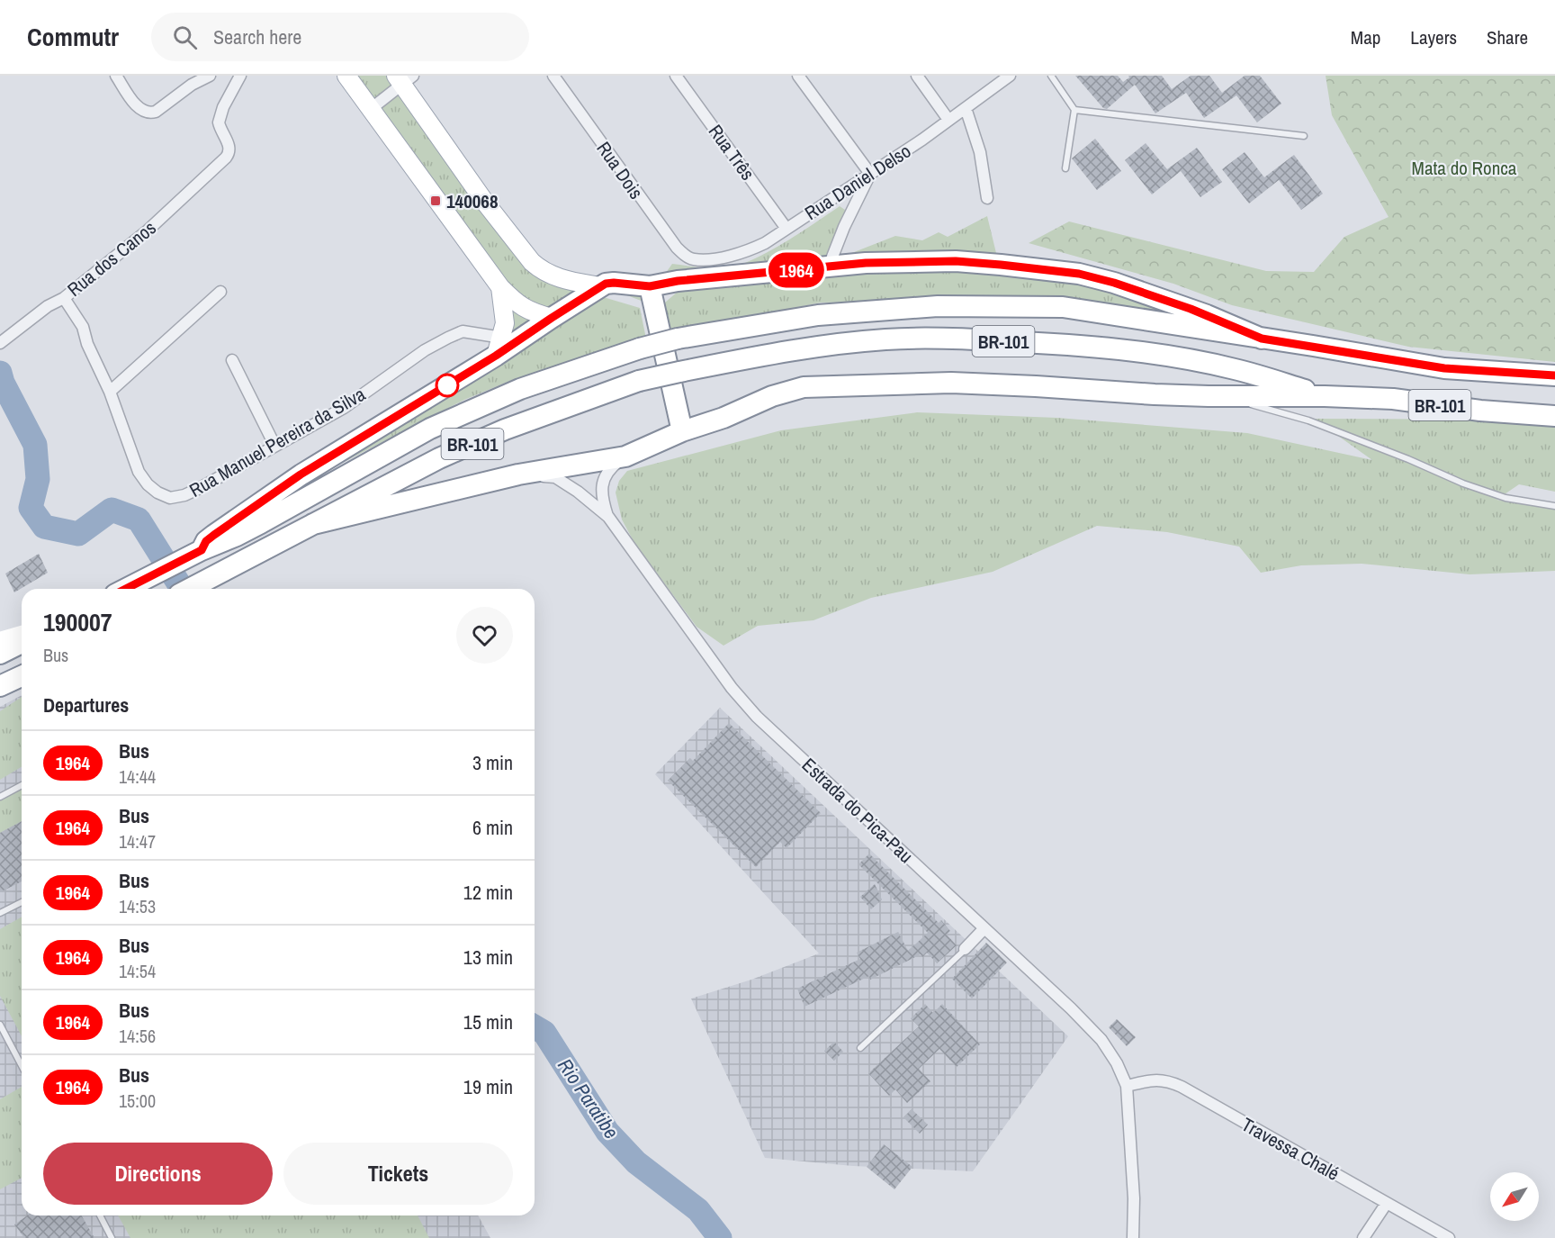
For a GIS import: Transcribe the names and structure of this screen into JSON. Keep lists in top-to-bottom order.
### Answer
{
  "streets": {
    "highway": ["BR-101"],
    "street": [
      "Rua Três",
      "Rua Dois",
      "Rua Daniel Delso",
      "Rua dos Canos",
      "Rua Manuel Pereira da Silva",
      "Estrada do Pica-Pau",
      "Travessa Chalé"
    ]
  },
  "crossings": [
    ["Rua Três", "Rua Daniel Delso"],
    ["Rua Dois", "Rua Daniel Delso"],
    ["Rua dos Canos", "Rua Manuel Pereira da Silva"],
    ["BR-101", "Rua Manuel Pereira da Silva"],
    ["Estrada do Pica-Pau", "Travessa Chalé"]
  ],
  "water": ["Rio Paratibe"],
  "parks": ["Mata do Ronca"],
  "places": {
    "transit": ["140068"]
  },
  "lines": ["bus line 1964"],
  "north": "bottom left",
  "page": {
    "header": "Commutr",
    "search": "Search here",
    "nav": ["Map", "Layers", "Share"],
    "on_map": "1964",
    "heading": [
      ["190007", "Bus"],
      "Departures"
    ],
    "list": [
      {
        "mark": "1964",
        "name": "Bus",
        "note": "14:44",
        "value": "3 min"
      },
      {
        "mark": "1964",
        "name": "Bus",
        "note": "14:47",
        "value": "6 min"
      },
      {
        "mark": "1964",
        "name": "Bus",
        "note": "14:53",
        "value": "12 min"
      },
      {
        "mark": "1964",
        "name": "Bus",
        "note": "14:54",
        "value": "13 min"
      },
      {
        "mark": "1964",
        "name": "Bus",
        "note": "14:56",
        "value": "15 min"
      },
      {
        "mark": "1964",
        "name": "Bus",
        "note": "15:00",
        "value": "19 min"
      }
    ],
    "buttons": ["Directions", "Tickets"]
  }
}
